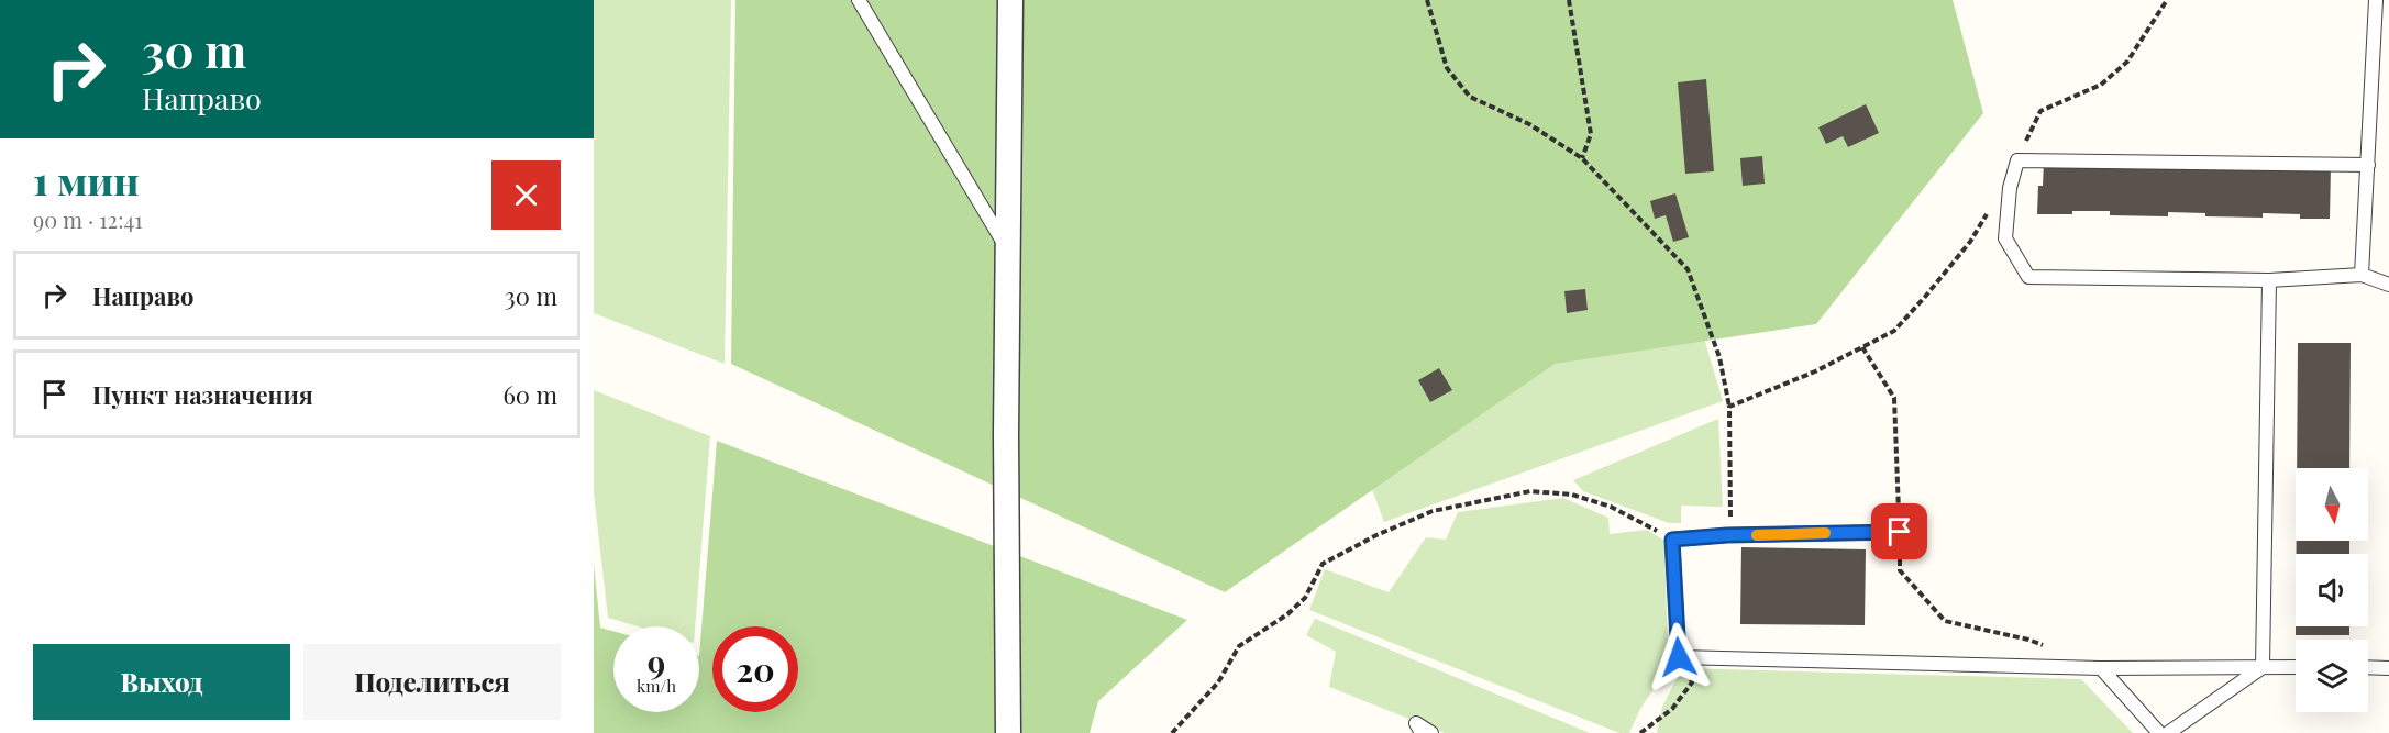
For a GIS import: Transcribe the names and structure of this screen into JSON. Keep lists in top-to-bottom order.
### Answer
{
  "north": "bottom",
  "page": {
    "turn": ["30 m", "Направо"],
    "heading": ["1 мин", "90 m · 12:41"],
    "list": [
      {
        "name": "Направо",
        "value": "30 m"
      },
      {
        "name": "Пункт назначения",
        "value": "60 m"
      }
    ],
    "speed": "9 km/h",
    "limit": "20",
    "buttons": ["Выход", "Поделиться"]
  }
}
